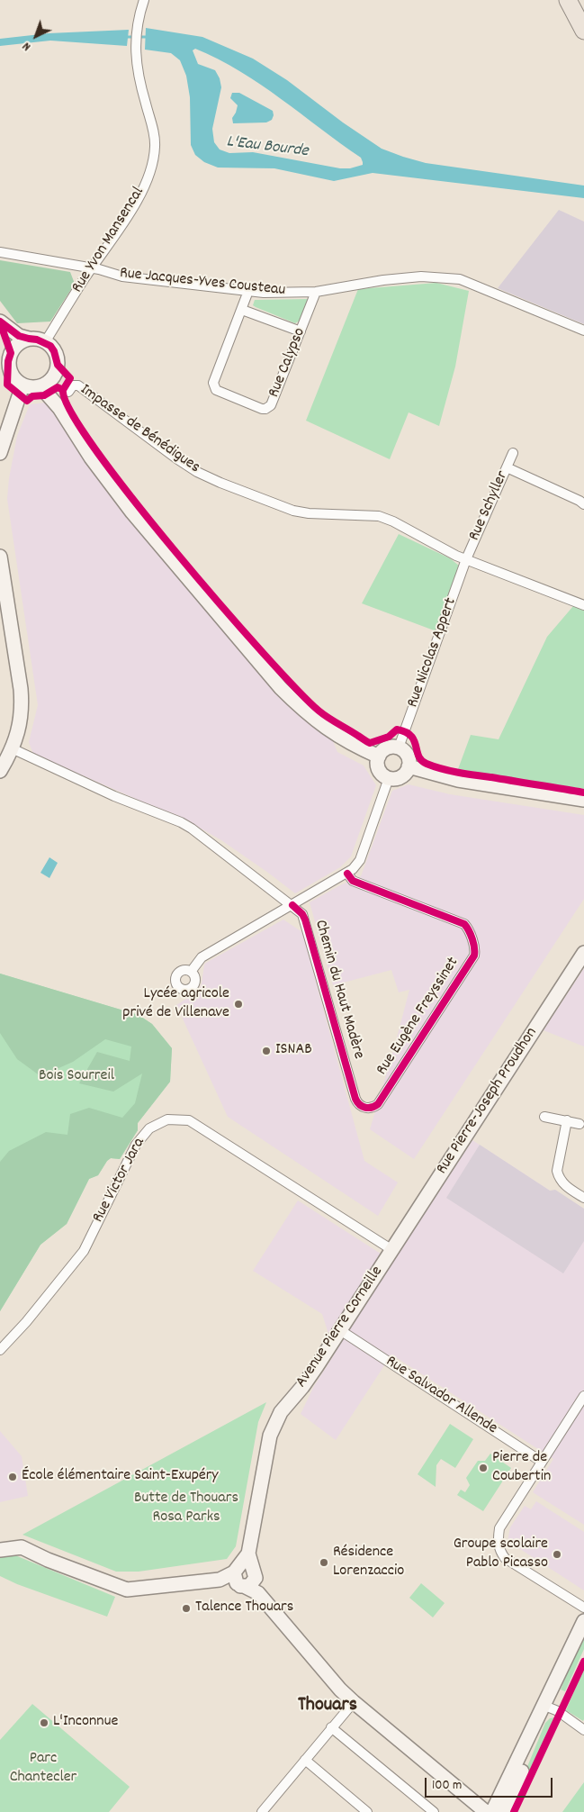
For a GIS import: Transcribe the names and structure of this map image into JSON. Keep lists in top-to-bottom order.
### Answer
{
  "streets": {
    "street": [
      "Rue Yvon Mansencal",
      "Rue Jacques-Yves Cousteau",
      "Rue Calypso",
      "Impasse de Bénédigues",
      "Rue Schyller",
      "Rue Nicolas Appert",
      "Chemin du Haut Madère",
      "Rue Eugène Freyssinet",
      "Rue Pierre-Joseph Proudhon",
      "Rue Victor Jara",
      "Avenue Pierre Corneille",
      "Rue Salvador Allende"
    ]
  },
  "crossings": [
    ["Rue Yvon Mansencal", "Rue Jacques-Yves Cousteau"],
    ["Rue Jacques-Yves Cousteau", "Rue Calypso"],
    ["Impasse de Bénédigues", "Rue Schyller"],
    ["Impasse de Bénédigues", "Rue Nicolas Appert"],
    ["Rue Schyller", "Rue Nicolas Appert"],
    ["Chemin du Haut Madère", "Rue Eugène Freyssinet"],
    ["Rue Pierre-Joseph Proudhon", "Rue Victor Jara"],
    ["Rue Pierre-Joseph Proudhon", "Avenue Pierre Corneille"],
    ["Rue Victor Jara", "Avenue Pierre Corneille"],
    ["Avenue Pierre Corneille", "Rue Salvador Allende"]
  ],
  "districts": ["Thouars"],
  "water": ["L'Eau Bourde"],
  "parks": ["Bois Sourreil", "Butte de Thouars Rosa Parks", "Parc Chantecler"],
  "places": [
    "Lycée agricole privé de Villenave",
    "ISNAB",
    "Pierre de Coubertin",
    "École élémentaire Saint-Exupéry",
    "Groupe scolaire Pablo Picasso",
    "Résidence Lorenzaccio",
    "Talence Thouars",
    "L'Inconnue"
  ],
  "scale_bar": "100 m",
  "north": "bottom left"
}
